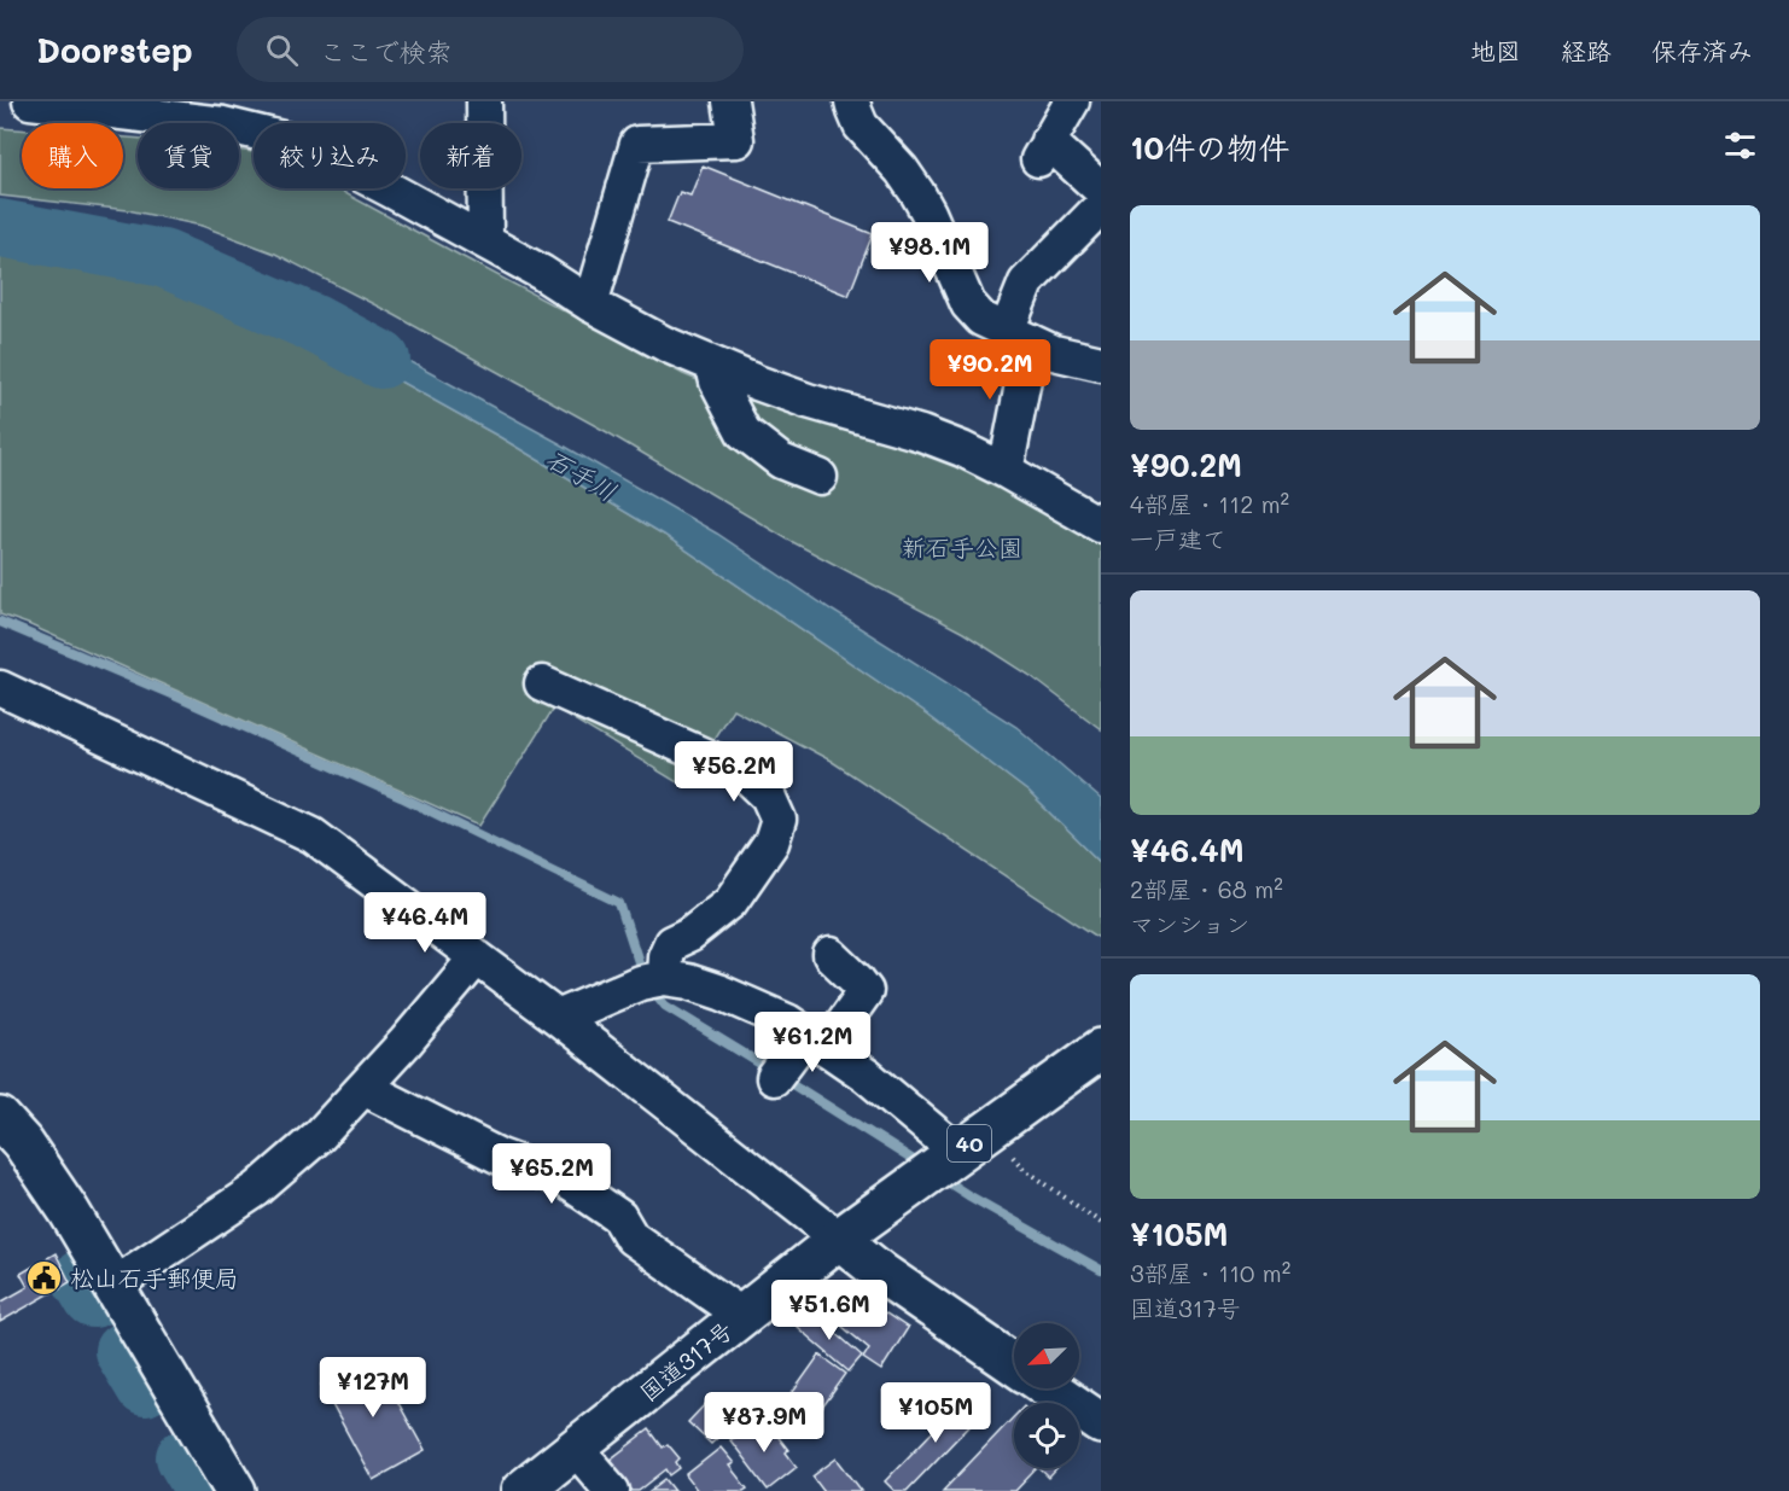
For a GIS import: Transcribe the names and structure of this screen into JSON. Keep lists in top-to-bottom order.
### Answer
{
  "streets": {
    "main road": ["40", "国道317号"]
  },
  "crossings": [
    ["40", "国道317号"]
  ],
  "water": ["石手川"],
  "parks": ["新石手公園"],
  "places": {
    "public building": ["松山石手郵便局"]
  },
  "north": "bottom left",
  "page": {
    "header": "Doorstep",
    "search": "ここで検索",
    "nav": ["地図", "経路", "保存済み"],
    "heading": "10件の物件",
    "chip": [
      "購入",
      "賃貸",
      "絞り込み",
      "新着"
    ],
    "list": [
      {
        "name": "¥90.2M",
        "note": "4部屋 · 112 m² · 一戸建て"
      },
      {
        "name": "¥46.4M",
        "note": "2部屋 · 68 m² · マンション"
      },
      {
        "name": "¥105M",
        "note": "3部屋 · 110 m² · 国道317号"
      }
    ],
    "price": [
      "¥98.1M",
      "¥90.2M",
      "¥56.2M",
      "¥46.4M",
      "¥61.2M",
      "¥65.2M",
      "¥51.6M",
      "¥127M",
      "¥105M",
      "¥87.9M"
    ]
  }
}
